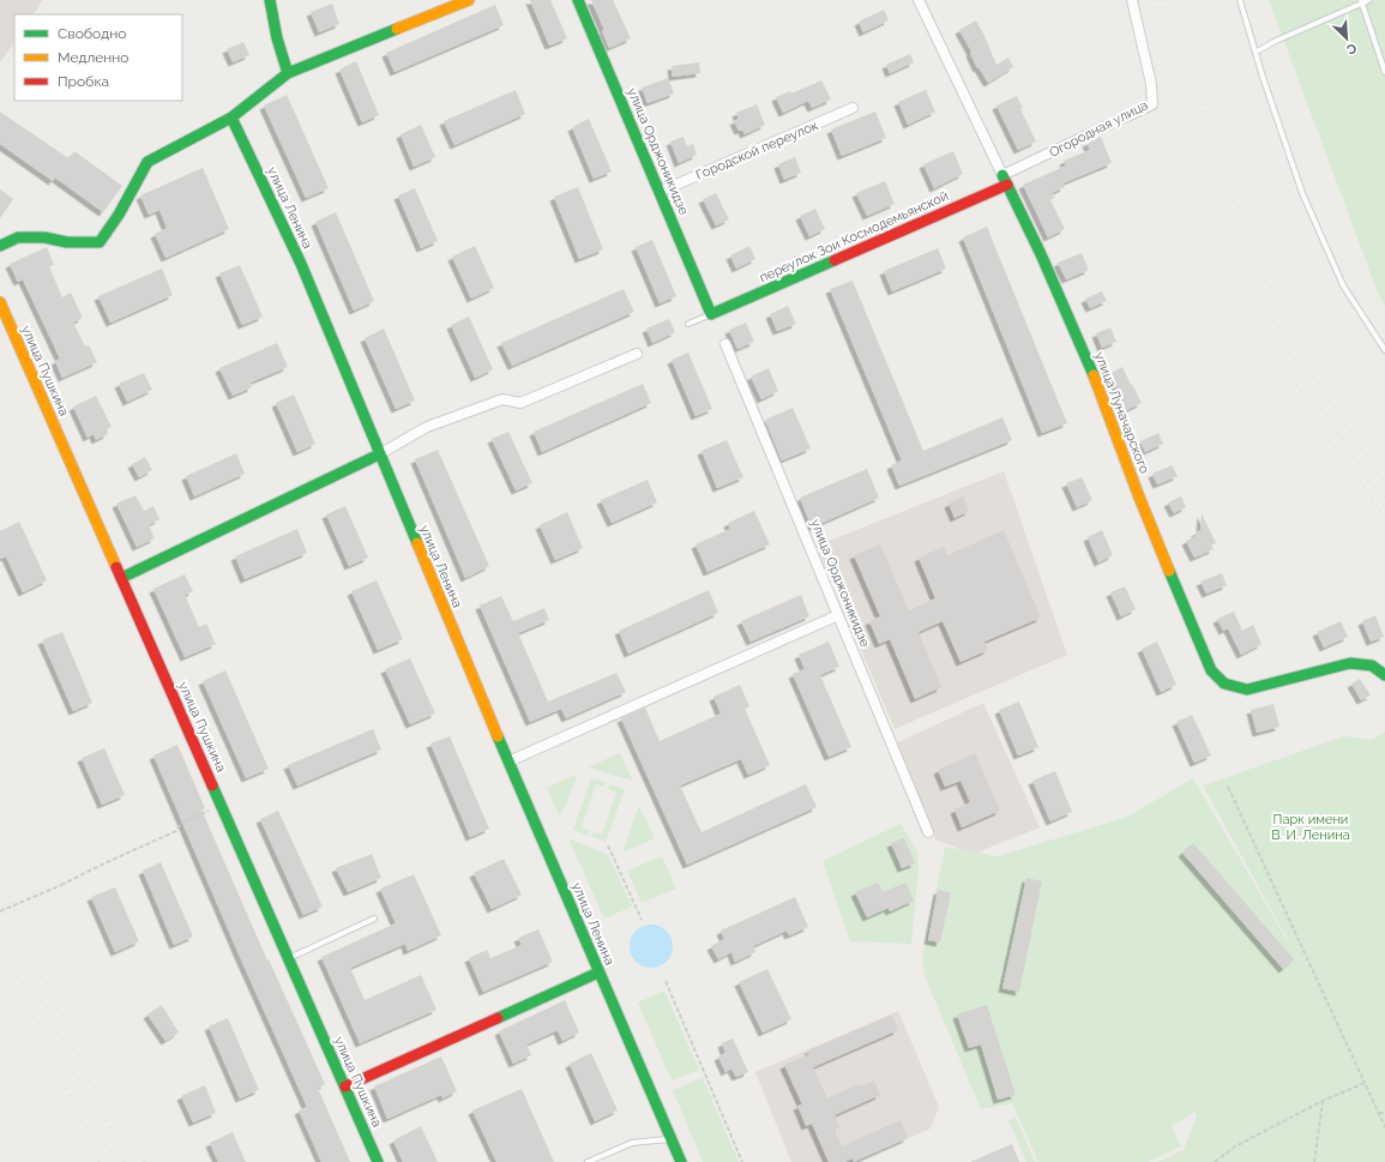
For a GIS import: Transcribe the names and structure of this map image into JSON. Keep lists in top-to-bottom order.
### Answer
{
  "streets": {
    "street": [
      "Огородная улица",
      "Городской переулок",
      "улица Орджоникидзе",
      "улица Ленина",
      "переулок Зои Космодемьянской",
      "улица Пушкина",
      "улица Луначарского"
    ]
  },
  "crossings": [
    ["Огородная улица", "переулок Зои Космодемьянской"],
    ["Огородная улица", "улица Луначарского"],
    ["Городской переулок", "улица Орджоникидзе"],
    ["улица Орджоникидзе", "переулок Зои Космодемьянской"],
    ["переулок Зои Космодемьянской", "улица Луначарского"]
  ],
  "parks": ["Парк имени В. И. Ленина"],
  "legend": ["Свободно", "Медленно", "Пробка"],
  "north": "bottom right"
}
